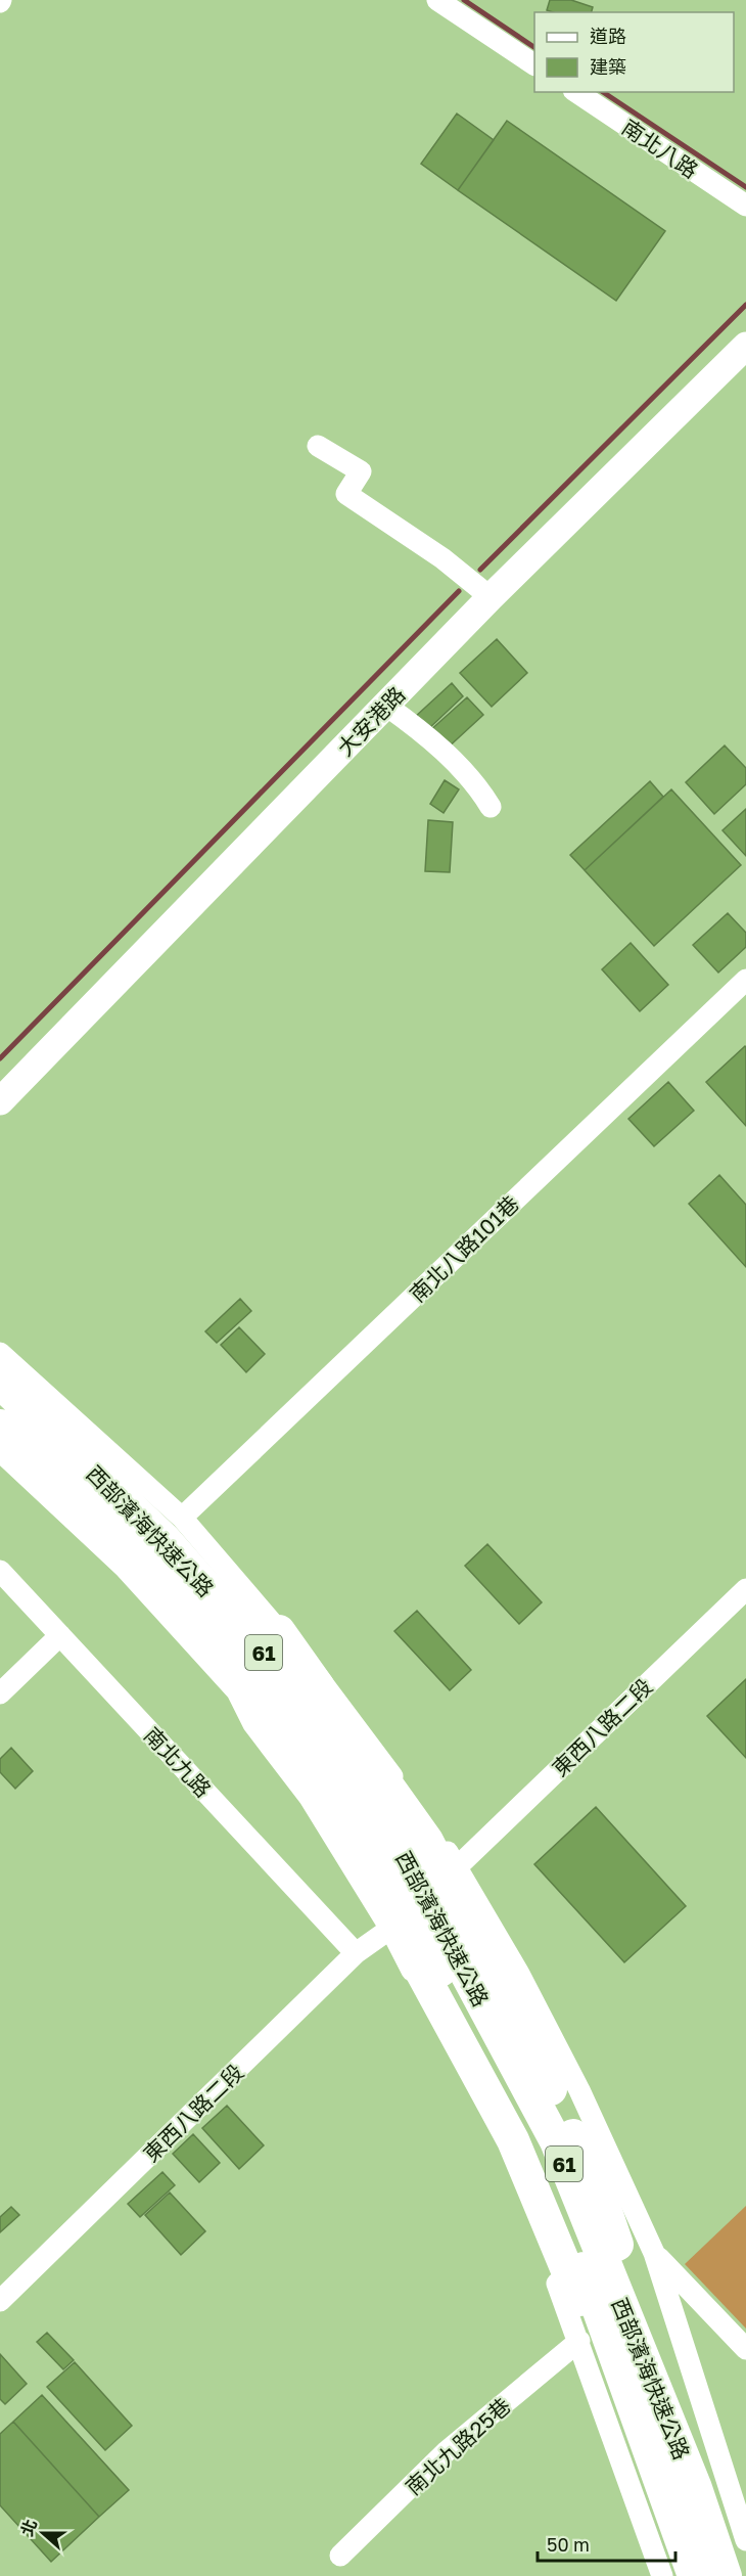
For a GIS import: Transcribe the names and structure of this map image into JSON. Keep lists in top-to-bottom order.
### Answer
{
  "streets": {
    "highway": ["西部濱海快速公路", "61"],
    "main road": ["大安港路"],
    "street": [
      "南北八路",
      "南北八路101巷",
      "東西八路二段",
      "南北九路",
      "南北九路25巷"
    ]
  },
  "crossings": [
    ["南北八路101巷", "西部濱海快速公路"],
    ["東西八路二段", "南北九路"]
  ],
  "legend": ["道路", "建築"],
  "scale_bar": "50 m",
  "north": "left"
}
